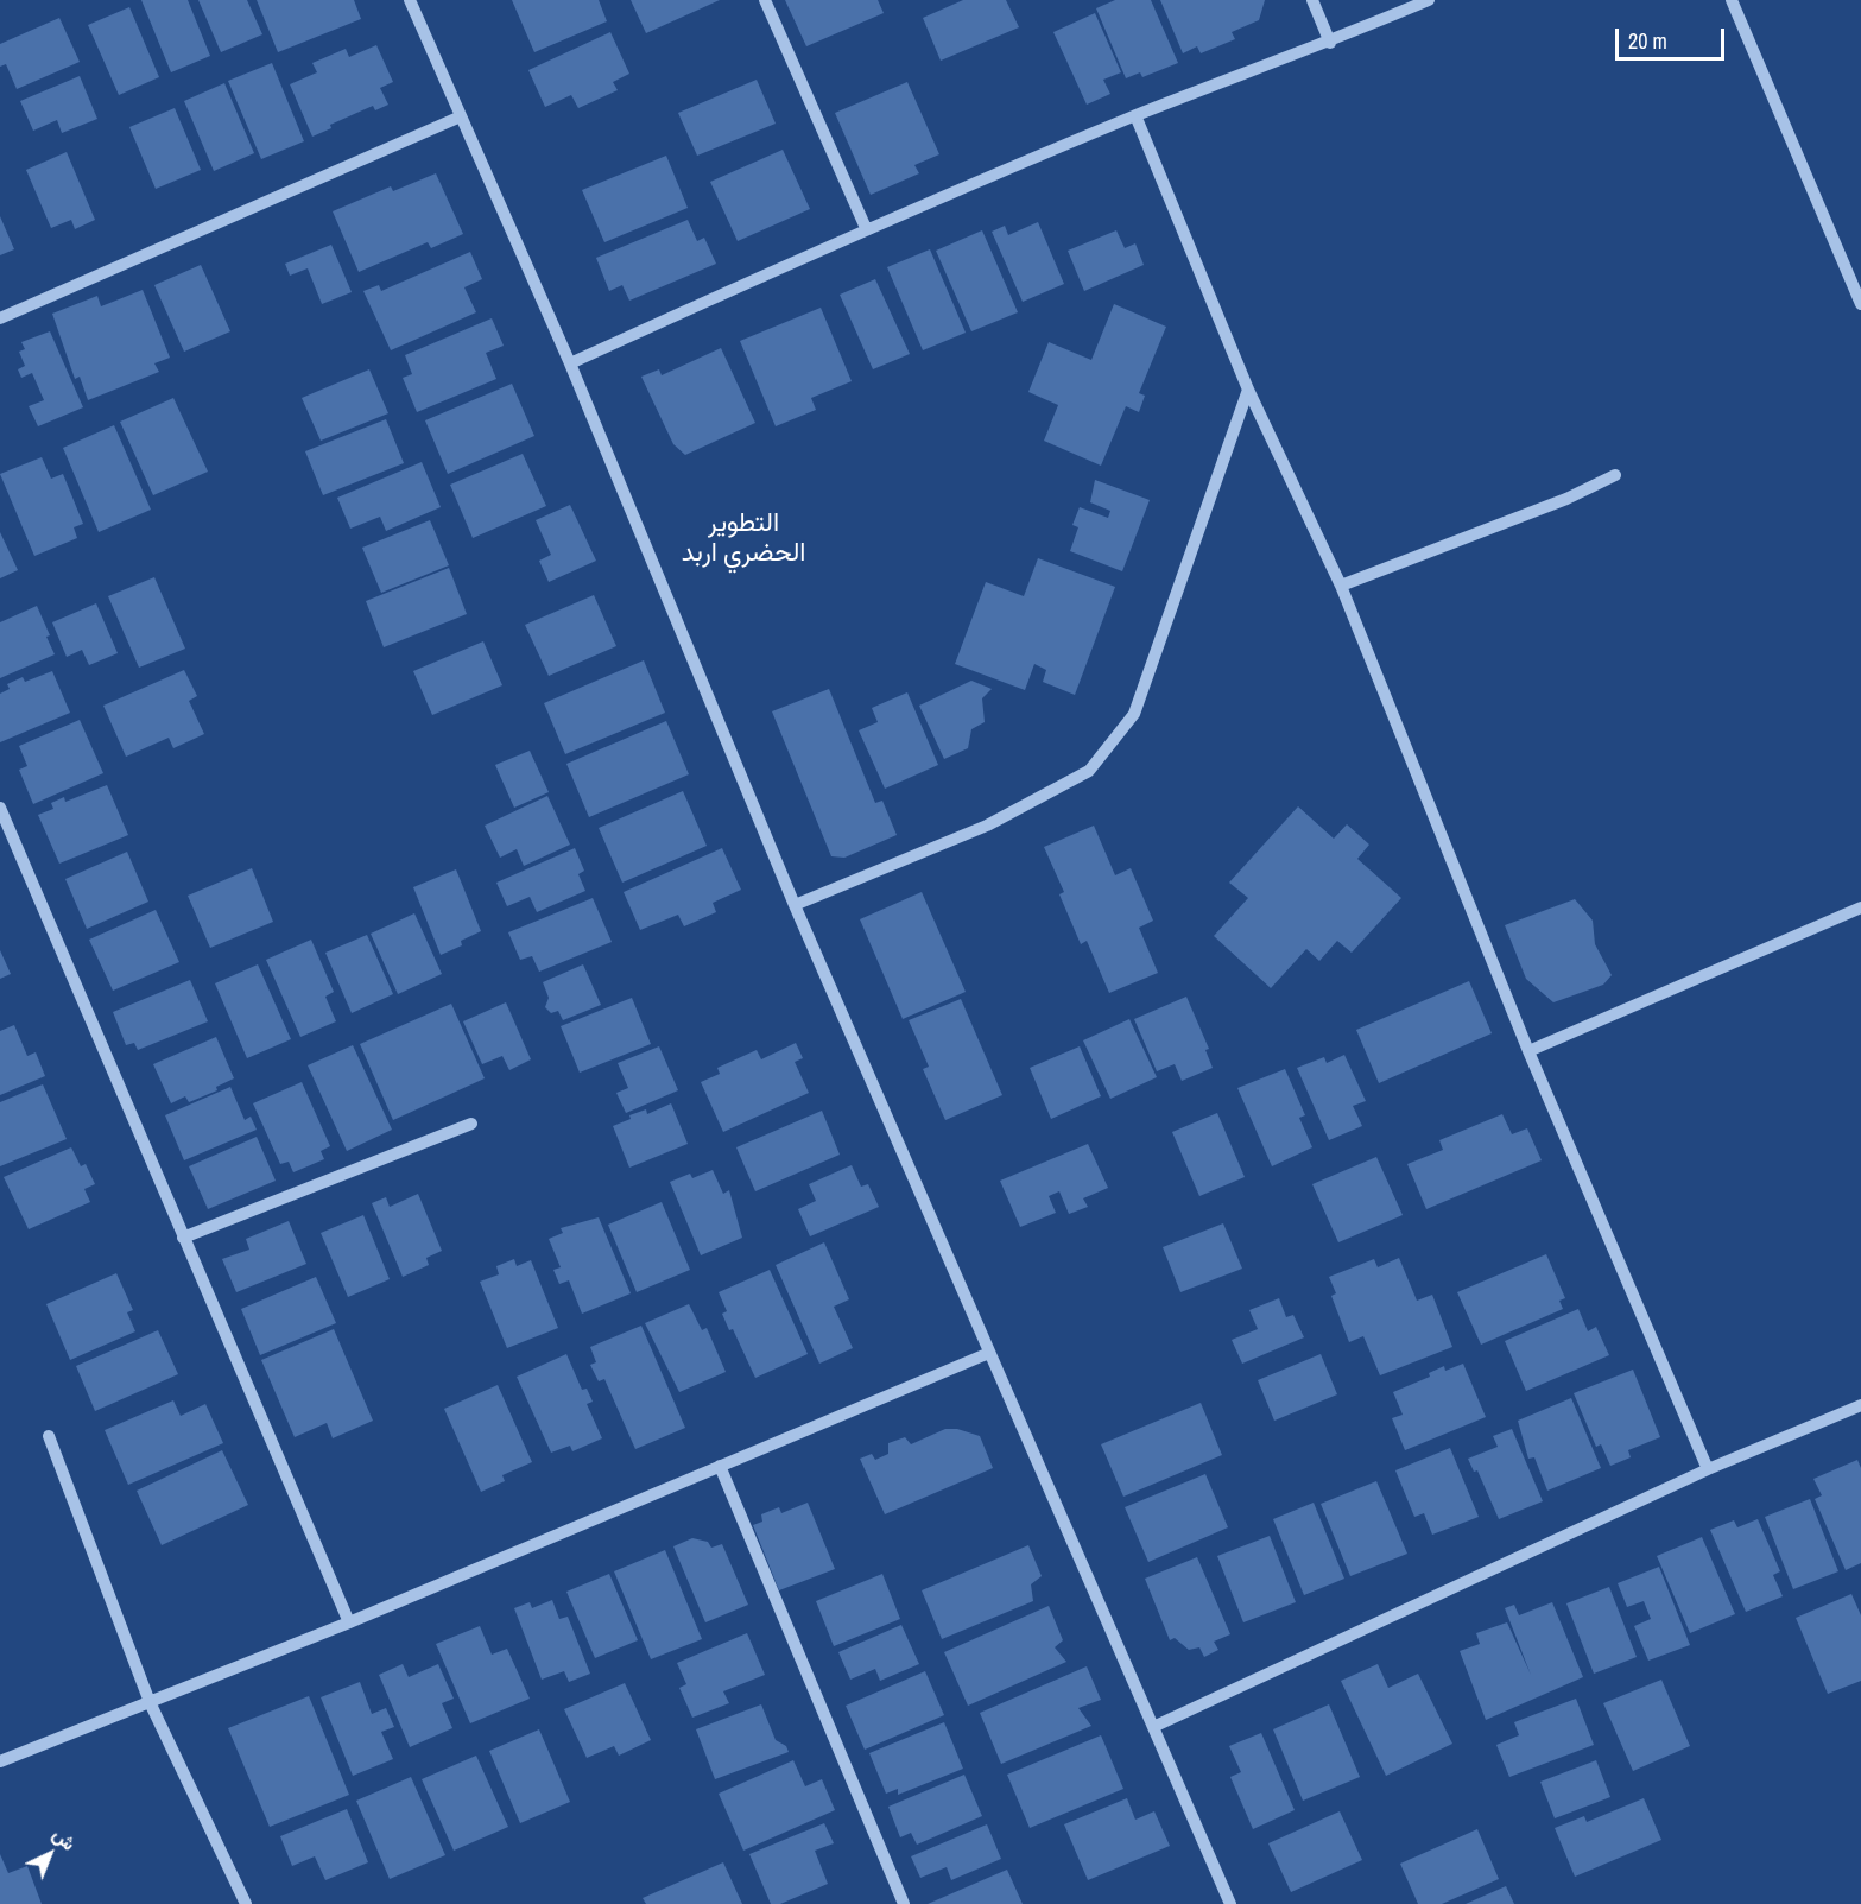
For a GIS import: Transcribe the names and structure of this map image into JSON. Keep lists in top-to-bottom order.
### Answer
{
  "districts": ["التطوير الحضري اربد"],
  "scale_bar": "20 m",
  "north": "top right"
}
